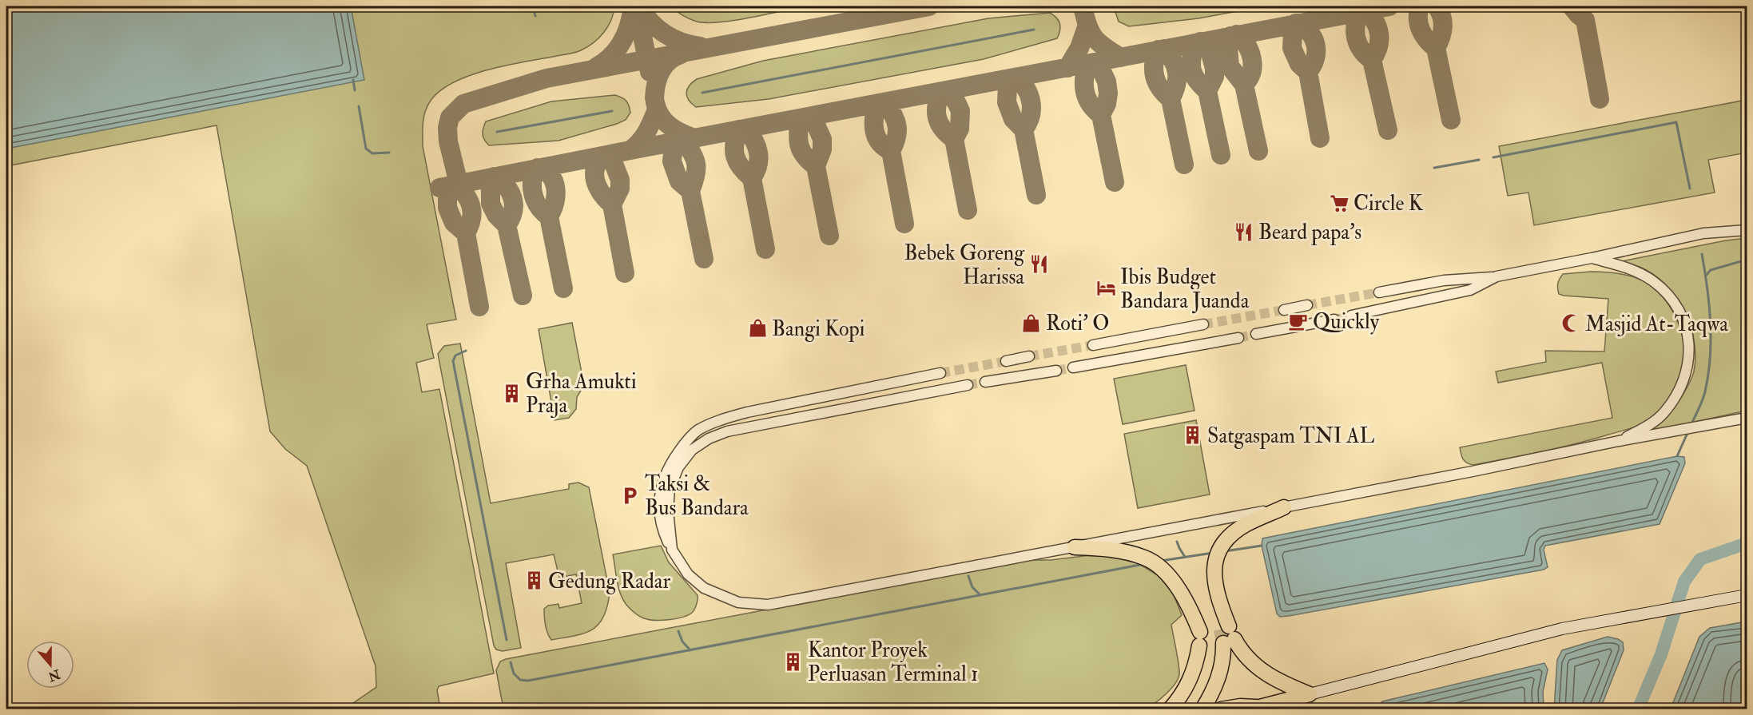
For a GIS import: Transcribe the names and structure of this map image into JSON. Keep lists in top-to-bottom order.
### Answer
{
  "places": {
    "supermarket": ["Circle K"],
    "restaurant": ["Beard papa's", "Bebek Goreng Harissa"],
    "hotel": ["Ibis Budget Bandara Juanda"],
    "cafe": ["Quickly"],
    "shop": ["Roti' O", "Bangi Kopi"],
    "mosque": ["Masjid At-Taqwa"],
    "building": [
      "Grha Amukti Praja",
      "Satgaspam TNI AL",
      "Gedung Radar",
      "Kantor Proyek Perluasan Terminal 1"
    ],
    "parking": ["Taksi & Bus Bandara"]
  },
  "north": "bottom"
}
